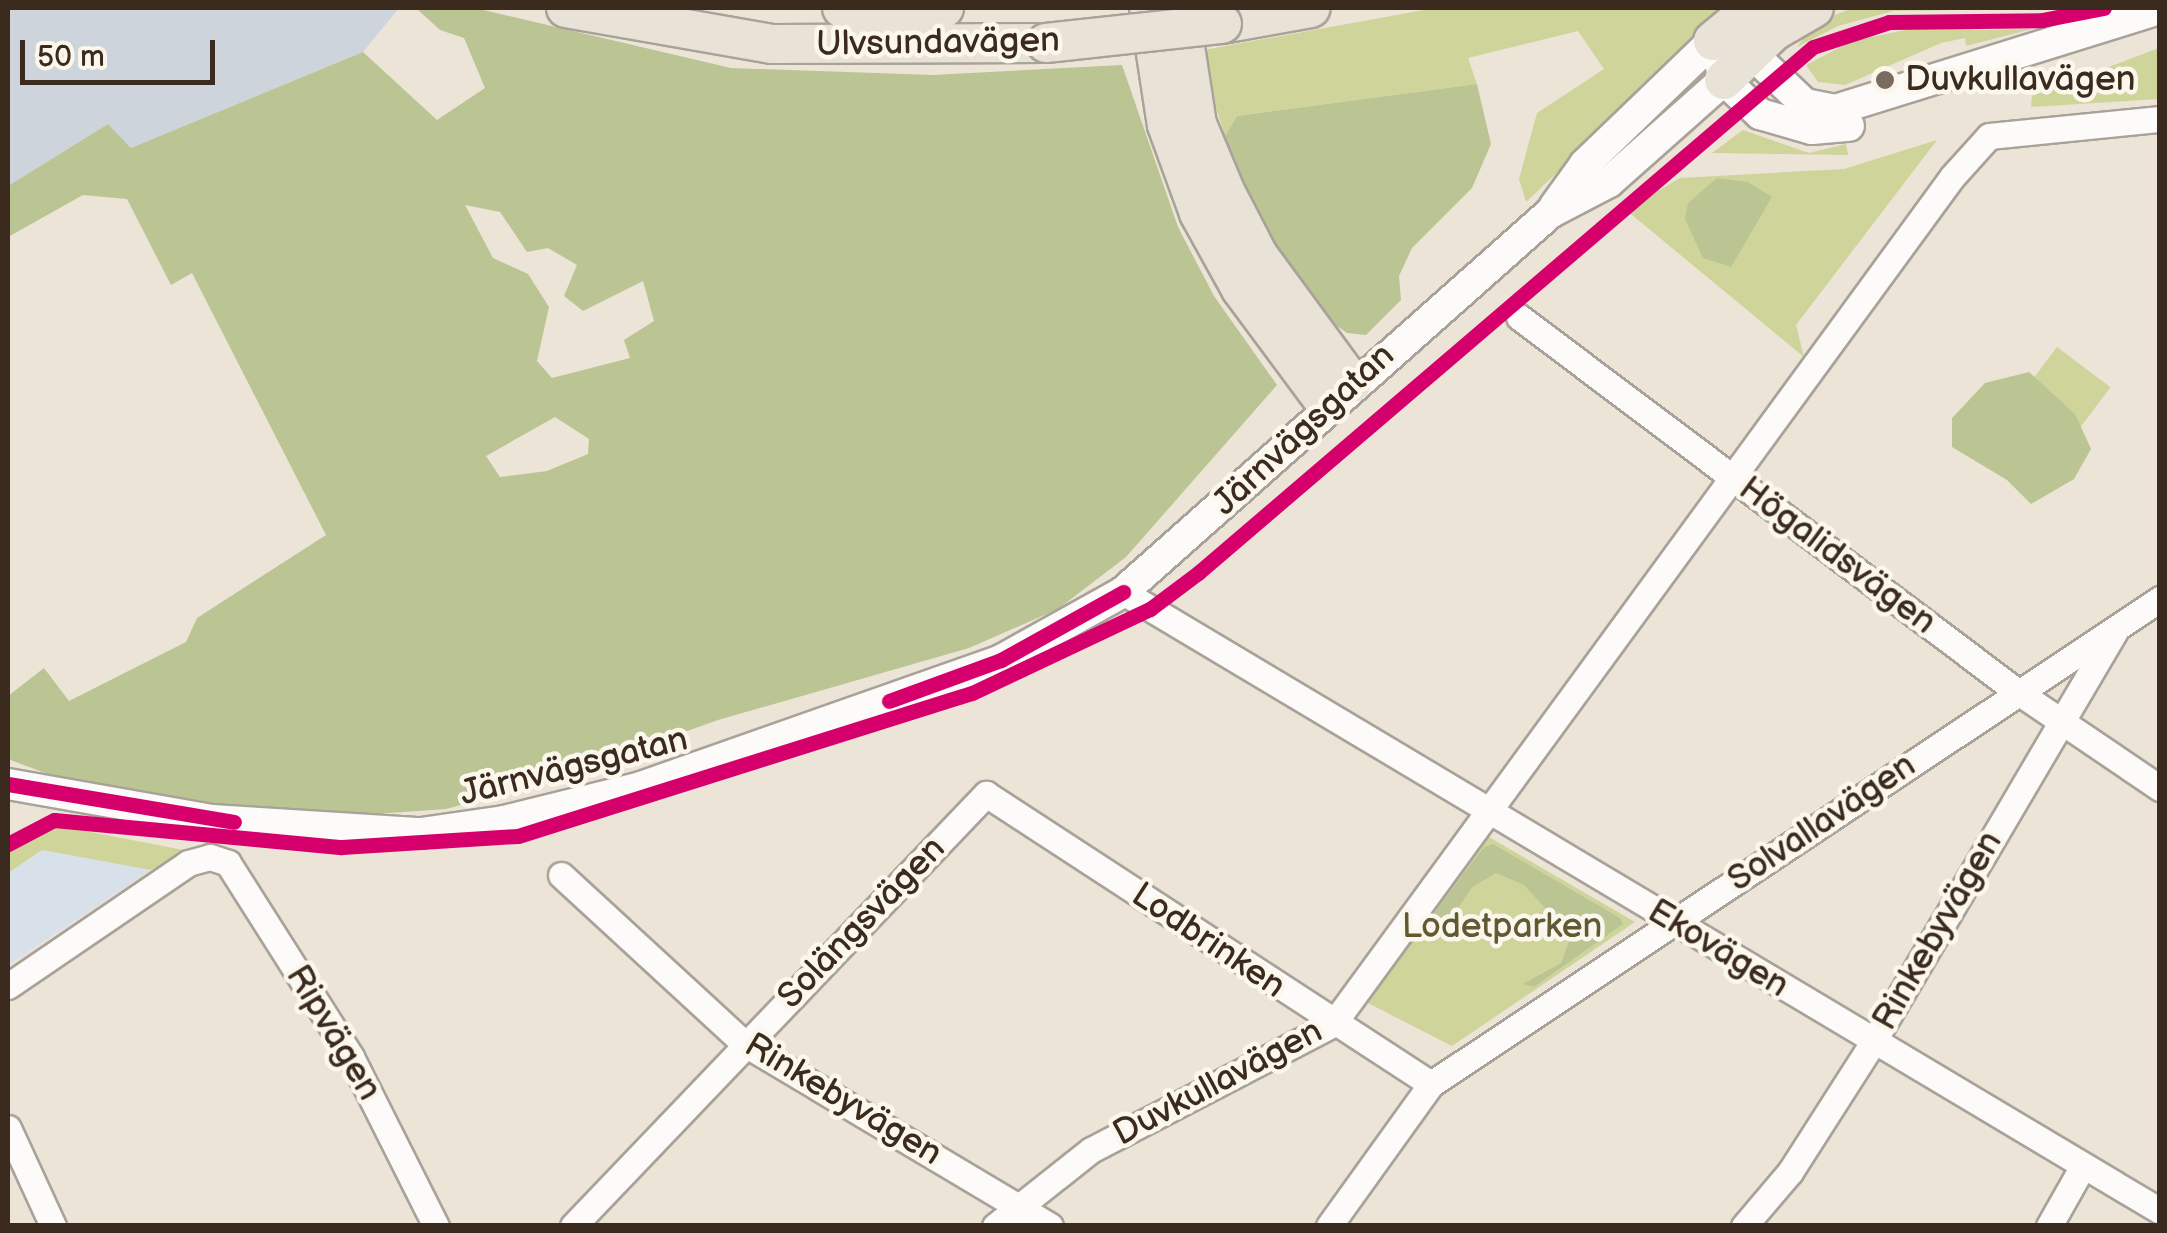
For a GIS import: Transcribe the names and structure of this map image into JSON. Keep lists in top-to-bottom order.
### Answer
{
  "streets": {
    "main road": ["Ulvsundavägen"],
    "street": [
      "Järnvägsgatan",
      "Högalidsvägen",
      "Solvallavägen",
      "Solängsvägen",
      "Rinkebyvägen",
      "Lodbrinken",
      "Ekovägen",
      "Ripvägen",
      "Duvkullavägen"
    ]
  },
  "crossings": [
    ["Järnvägsgatan", "Ekovägen"],
    ["Högalidsvägen", "Solvallavägen"],
    ["Högalidsvägen", "Rinkebyvägen"],
    ["Högalidsvägen", "Duvkullavägen"],
    ["Solvallavägen", "Rinkebyvägen"],
    ["Solvallavägen", "Lodbrinken"],
    ["Solvallavägen", "Ekovägen"],
    ["Solängsvägen", "Rinkebyvägen"],
    ["Solängsvägen", "Lodbrinken"],
    ["Rinkebyvägen", "Ekovägen"],
    ["Rinkebyvägen", "Duvkullavägen"],
    ["Lodbrinken", "Duvkullavägen"],
    ["Ekovägen", "Duvkullavägen"]
  ],
  "parks": ["Lodetparken"],
  "places": ["Duvkullavägen"],
  "scale_bar": "50 m"
}
